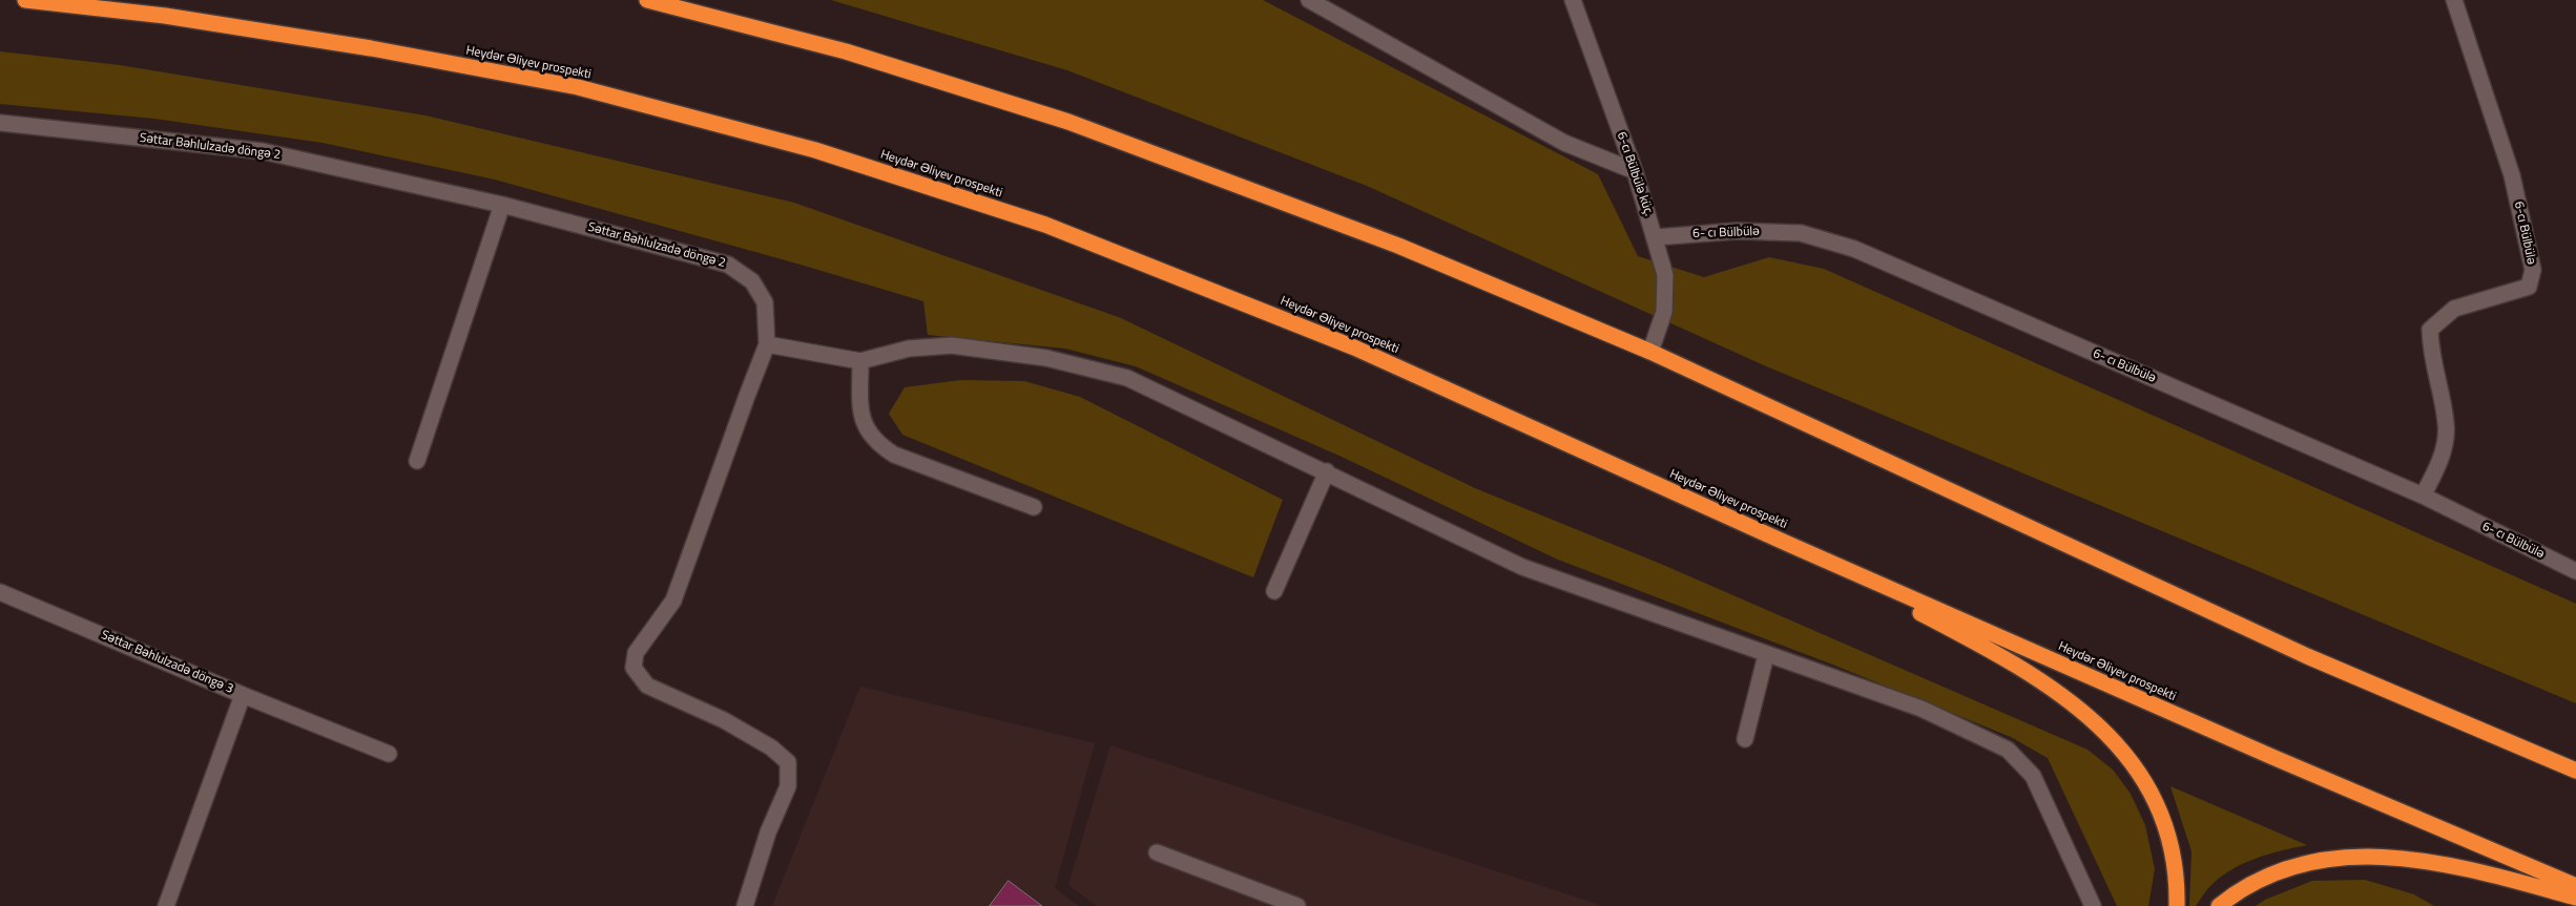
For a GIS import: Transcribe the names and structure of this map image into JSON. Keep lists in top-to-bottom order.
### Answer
{
  "streets": {
    "highway": ["Heydər Əliyev prospekti"],
    "street": [
      "Səttar Bəhlulzadə döngə 2",
      "6-cı Bülbülə küç.",
      "6- cı Bülbülə",
      "6-cı Bülbülə",
      "Səttar Bəhlulzadə döngə 3"
    ]
  },
  "crossings": [
    ["6-cı Bülbülə küç.", "6- cı Bülbülə"],
    ["6- cı Bülbülə", "6-cı Bülbülə"]
  ]
}
